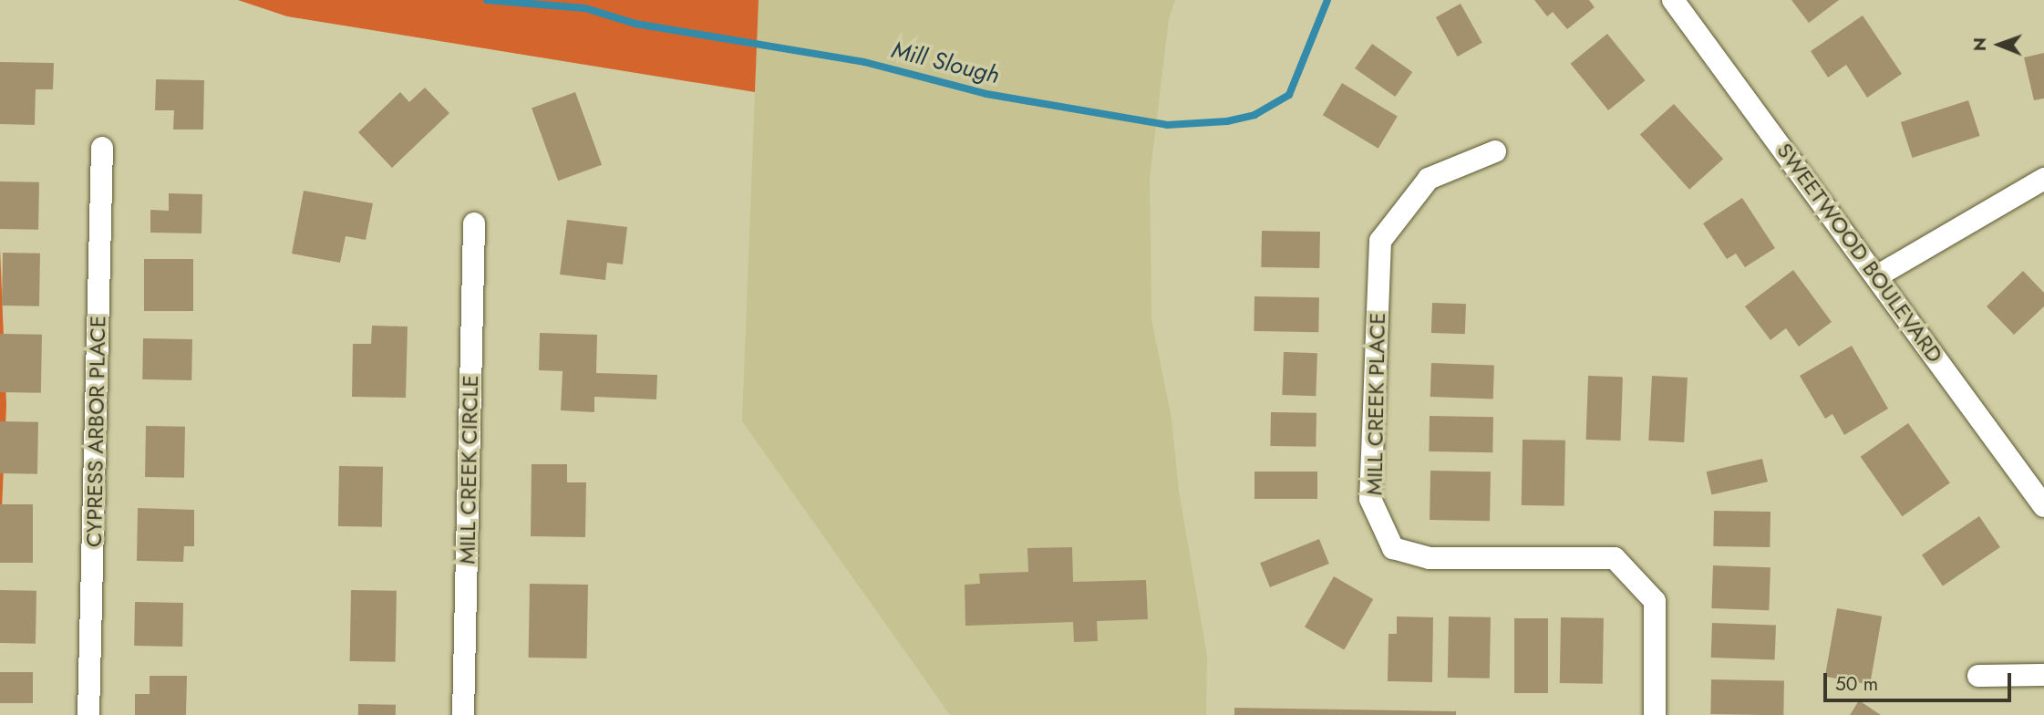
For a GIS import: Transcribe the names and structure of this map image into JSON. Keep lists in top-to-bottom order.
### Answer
{
  "streets": {
    "street": [
      "SWEETWOOD BOULEVARD",
      "MILL CREEK PLACE",
      "CYPRESS ARBOR PLACE",
      "MILL CREEK CIRCLE"
    ]
  },
  "water": ["Mill Slough"],
  "scale_bar": "50 m",
  "north": "left"
}
